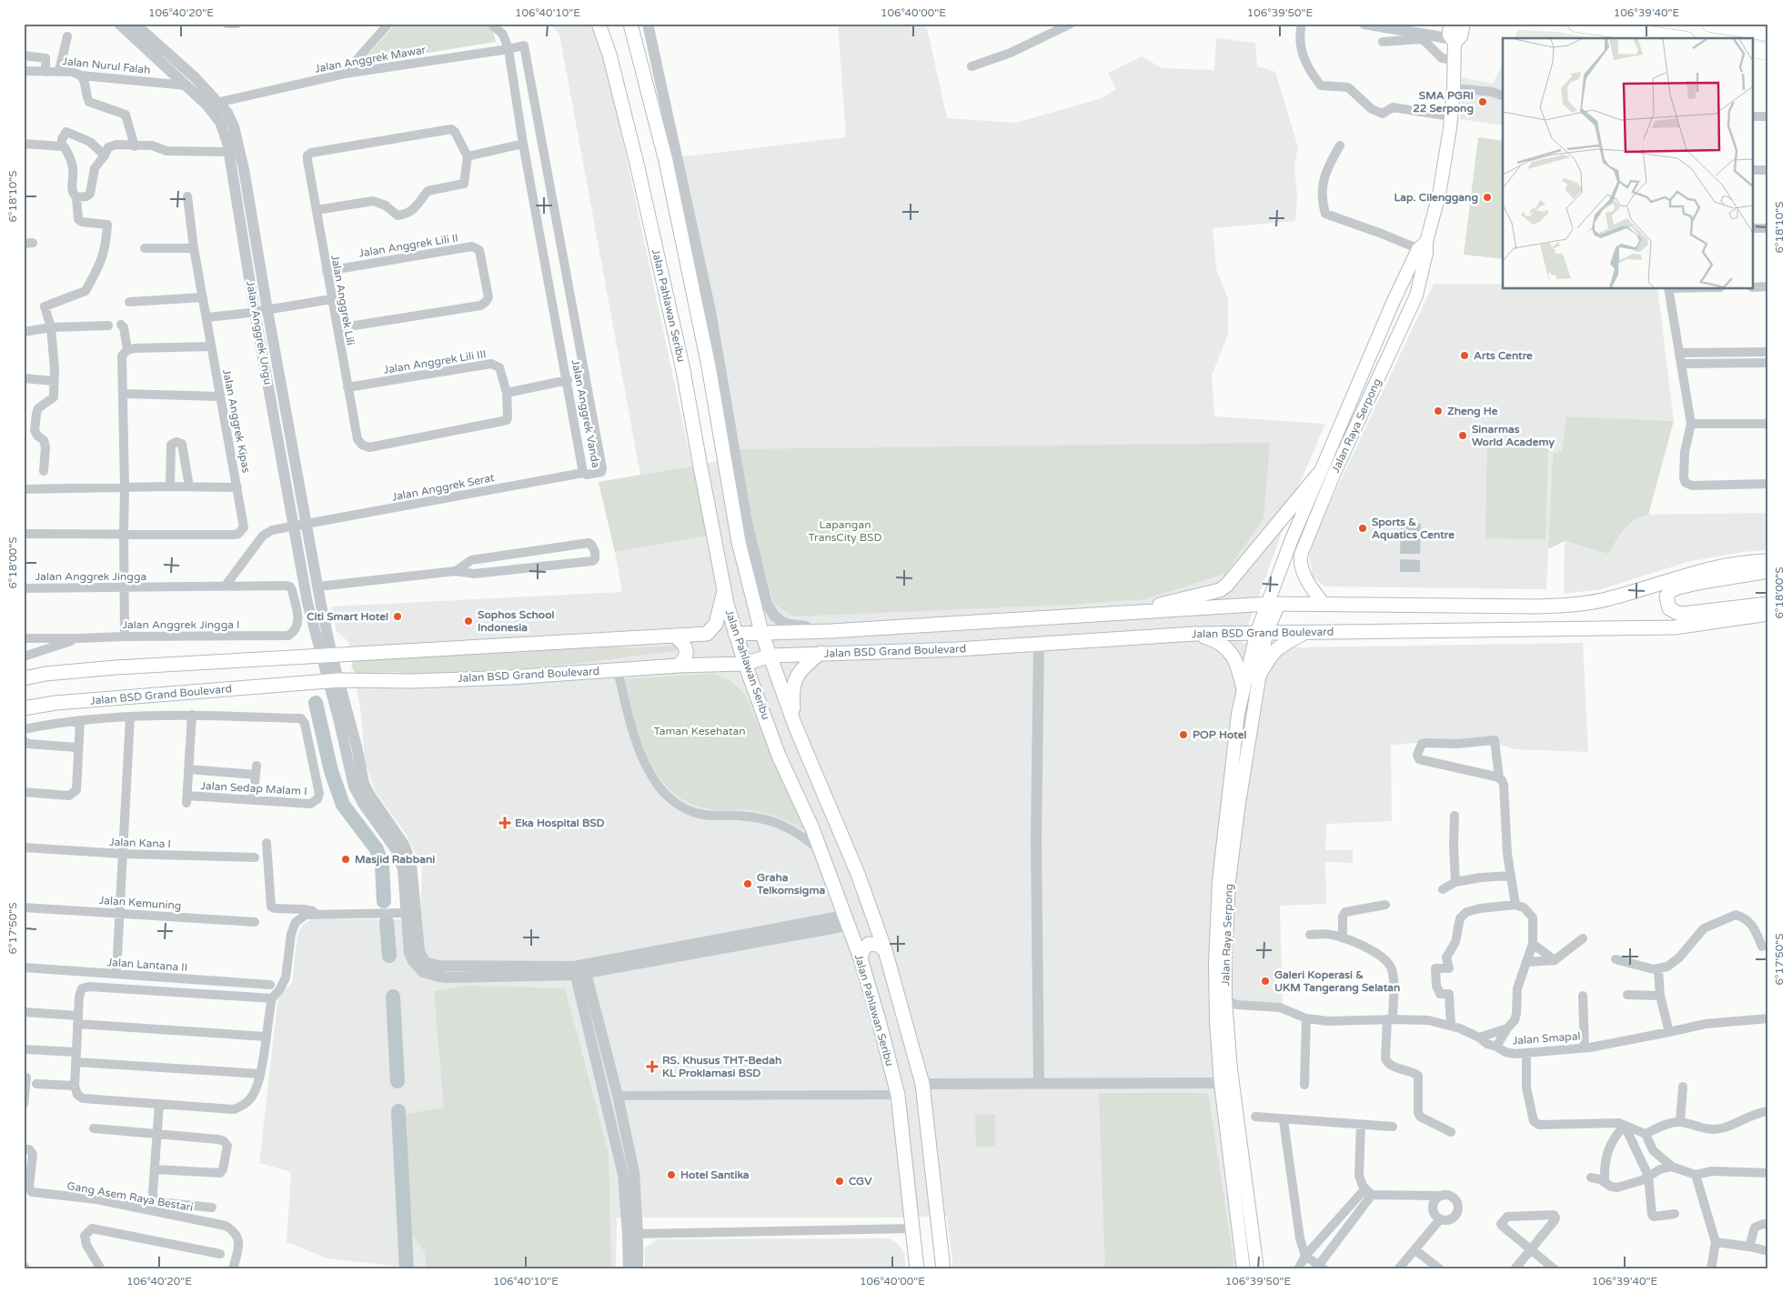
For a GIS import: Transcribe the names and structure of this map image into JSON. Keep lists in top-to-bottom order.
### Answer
{
  "streets": {
    "main road": ["Jalan Pahlawan Seribu", "Jalan Raya Serpong", "Jalan BSD Grand Boulevard"],
    "street": [
      "Jalan Anggrek Mawar",
      "Jalan Nurul Falah",
      "Jalan Anggrek Lili II",
      "Jalan Anggrek Lili",
      "Jalan Anggrek Ungu",
      "Jalan Anggrek Lili III",
      "Jalan Anggrek Vanda",
      "Jalan Anggrek Kipas",
      "Jalan Anggrek Serat",
      "Jalan Anggrek Jingga",
      "Jalan Anggrek Jingga I",
      "Jalan Sedap Malam I",
      "Jalan Kana I",
      "Jalan Kemuning",
      "Jalan Lantana II",
      "Jalan Smapal",
      "Gang Asem Raya Bestari"
    ]
  },
  "crossings": [
    ["Jalan Anggrek Mawar", "Jalan Anggrek Ungu"],
    ["Jalan Anggrek Mawar", "Jalan Anggrek Vanda"],
    ["Jalan Nurul Falah", "Jalan Anggrek Ungu"],
    ["Jalan Anggrek Lili II", "Jalan Anggrek Lili"],
    ["Jalan Anggrek Lili", "Jalan Anggrek Lili III"],
    ["Jalan Pahlawan Seribu", "Jalan BSD Grand Boulevard"],
    ["Jalan Anggrek Ungu", "Jalan Anggrek Serat"],
    ["Jalan Anggrek Ungu", "Jalan BSD Grand Boulevard"],
    ["Jalan Anggrek Vanda", "Jalan Anggrek Serat"],
    ["Jalan Raya Serpong", "Jalan BSD Grand Boulevard"],
    ["Jalan Raya Serpong", "Jalan Smapal"],
    ["Jalan Anggrek Serat", "Jalan Anggrek Jingga"],
    ["Jalan Anggrek Jingga", "Jalan Anggrek Jingga I"]
  ],
  "parks": ["Lapangan TransCity BSD", "Taman Kesehatan"],
  "places": {
    "other": [
      "SMA PGRI 22 Serpong",
      "Lap. Cilenggang",
      "Arts Centre",
      "Zheng He",
      "Sinarmas World Academy",
      "Sports & Aquatics Centre",
      "Citi Smart Hotel",
      "Sophos School Indonesia",
      "POP Hotel",
      "Masjid Rabbani",
      "Graha Telkomsigma",
      "Galeri Koperasi & UKM Tangerang Selatan",
      "Hotel Santika",
      "CGV"
    ],
    "health": ["Eka Hospital BSD", "RS. Khusus THT-Bedah KL Proklamasi BSD"]
  },
  "coordinates": [
    "106°40'20\"E",
    "106°40'10\"E",
    "106°40'00\"E",
    "106°39'50\"E",
    "106°39'40\"E",
    "6°18'10\"S",
    "6°18'00\"S",
    "6°17'50\"S"
  ]
}
